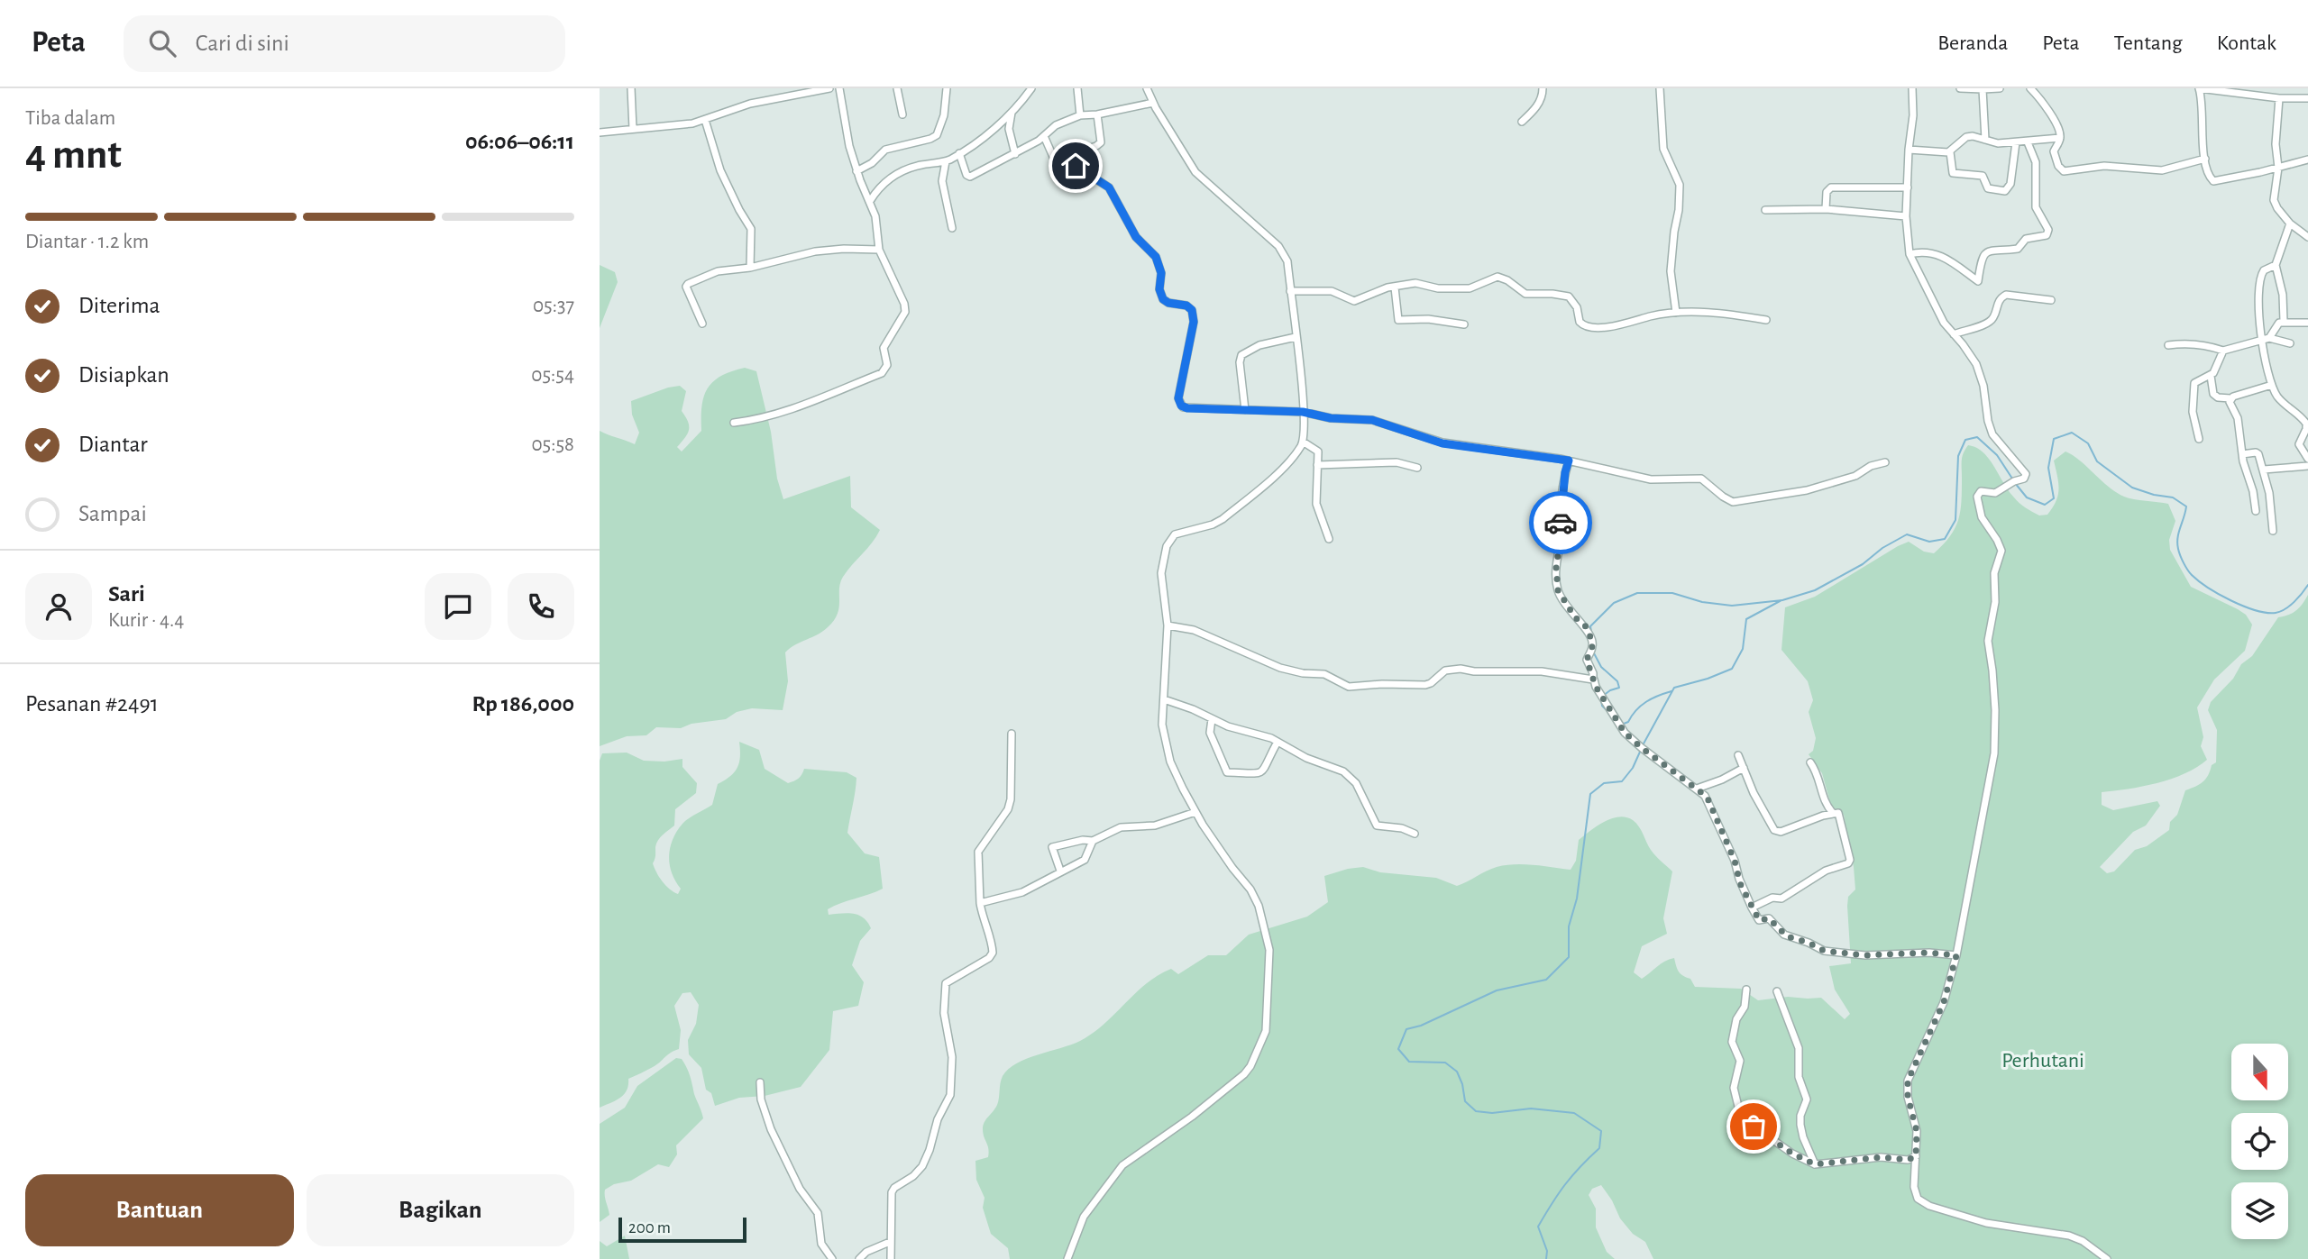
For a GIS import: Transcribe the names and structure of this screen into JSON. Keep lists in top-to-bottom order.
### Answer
{
  "parks": ["Perhutani"],
  "scale_bar": "200 m",
  "north": "bottom",
  "page": {
    "header": "Peta",
    "search": "Cari di sini",
    "nav": [
      "Beranda",
      "Peta",
      "Tentang",
      "Kontak"
    ],
    "heading": ["4 mnt", "Tiba dalam", "06:06–06:11"],
    "panel": [
      "Sari",
      "Kurir · 4.4",
      "Pesanan #2491",
      "Rp 186,000"
    ],
    "bar": "Diantar · 1.2 km",
    "list": [
      ["Diterima", "05:37"],
      ["Disiapkan", "05:54"],
      ["Diantar", "05:58"],
      "Sampai"
    ],
    "buttons": ["Bantuan", "Bagikan"],
    "scale": "200 m"
  }
}
